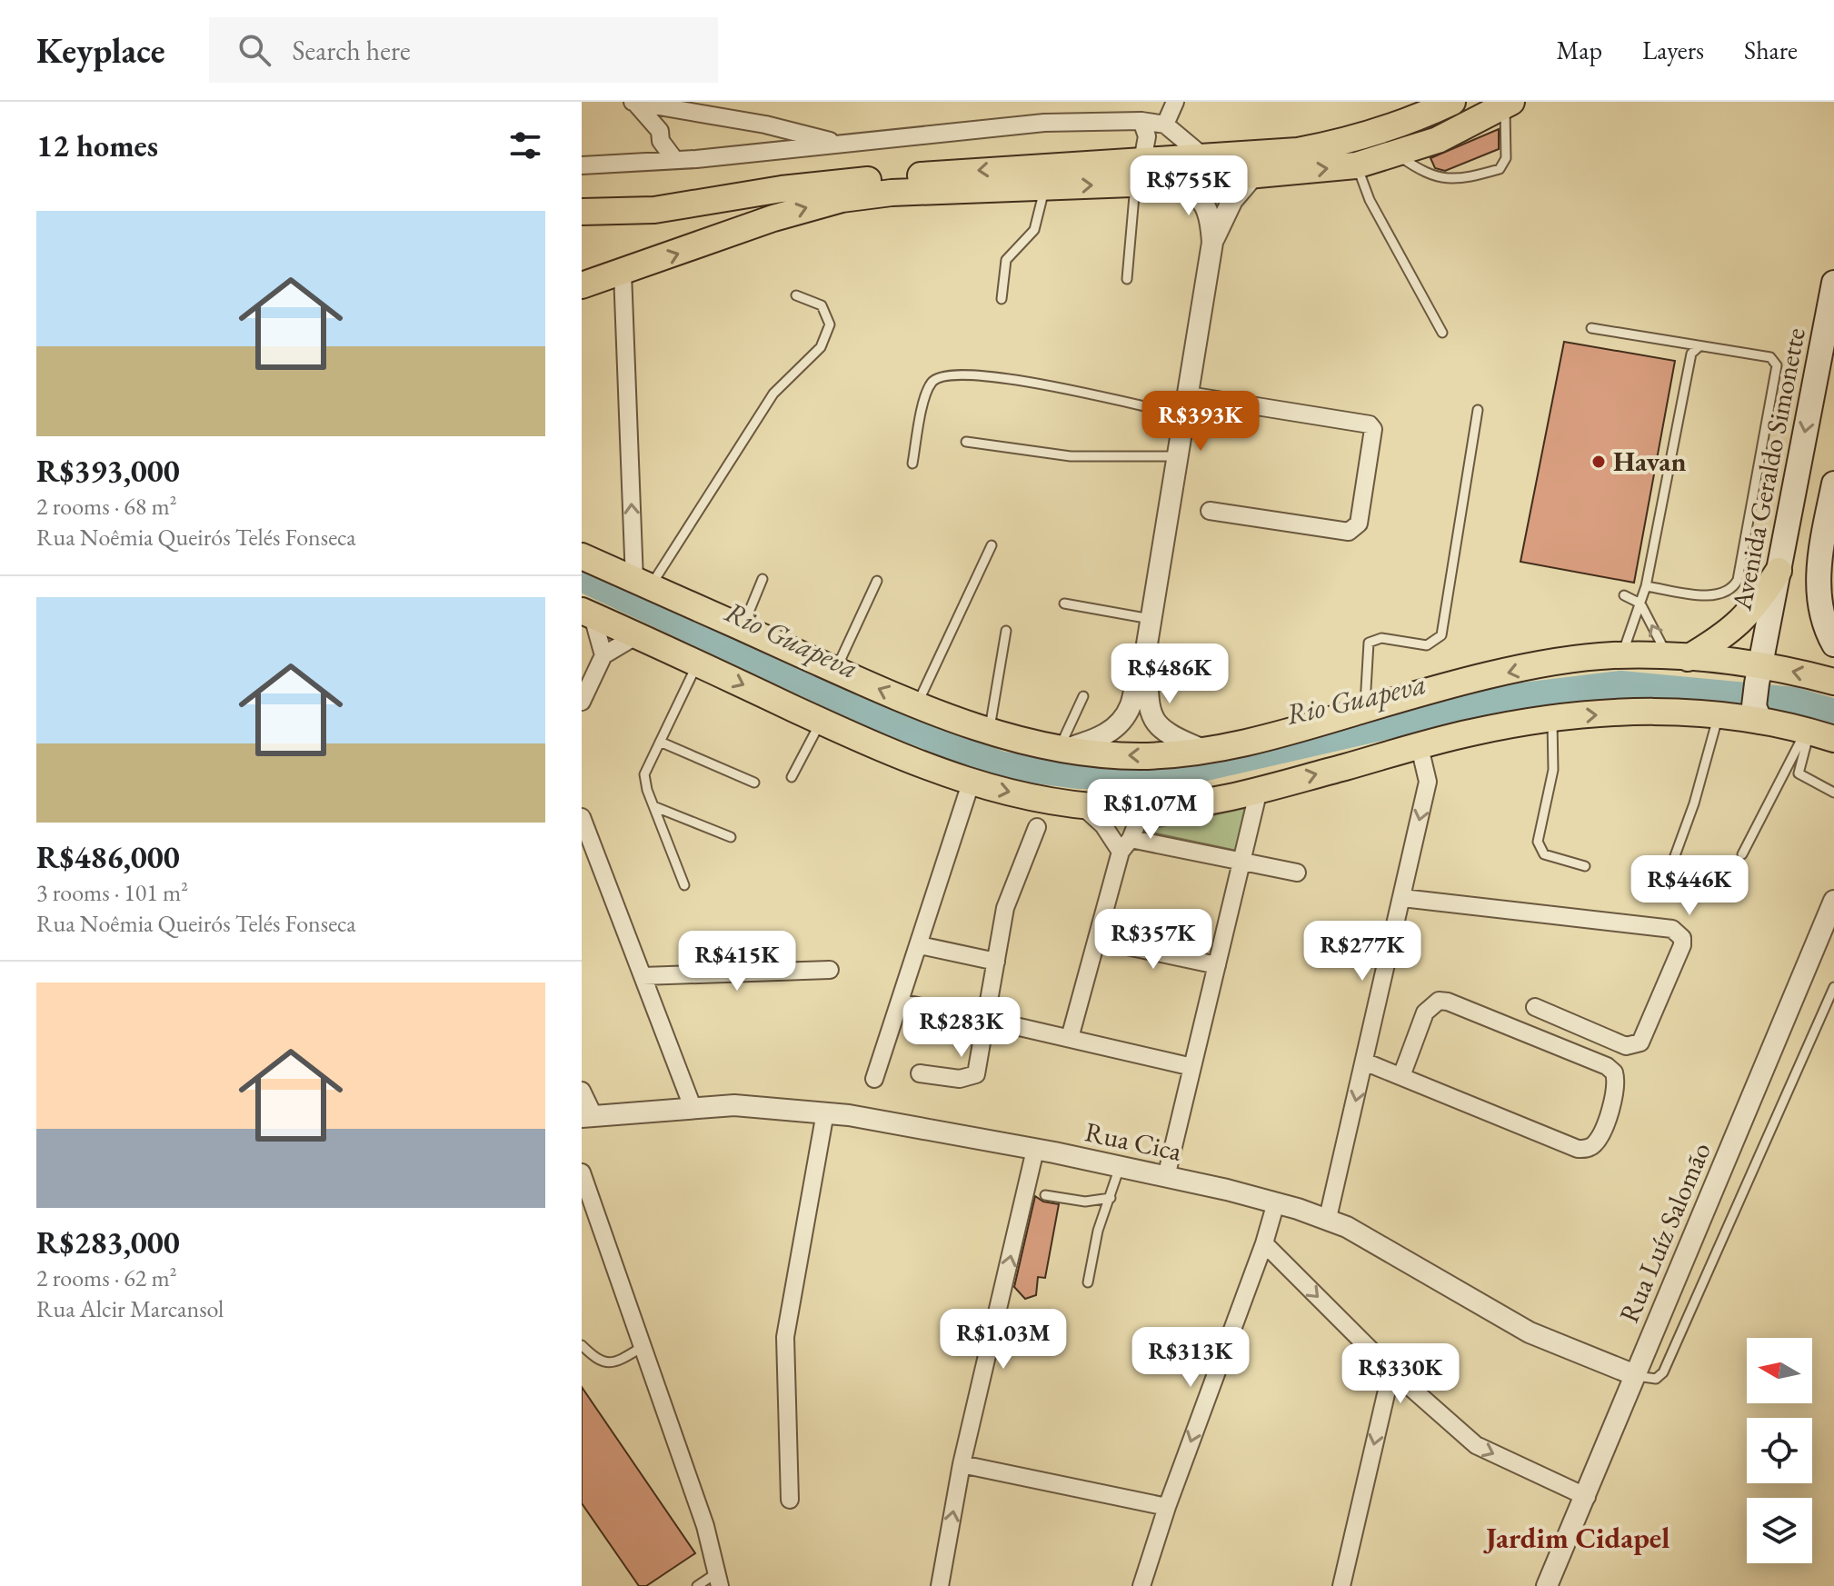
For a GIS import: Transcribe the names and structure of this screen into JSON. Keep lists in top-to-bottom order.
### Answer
{
  "streets": {
    "main road": ["Avenida Geraldo Simonette"],
    "street": ["Rua Cica", "Rua Luíz Salomão"]
  },
  "crossings": [
    ["Rua Cica", "Rua Luíz Salomão"]
  ],
  "one_way": ["Avenida Geraldo Simonette"],
  "districts": ["Jardim Cidapel"],
  "water": ["Rio Guapeva"],
  "places": ["Havan"],
  "north": "left",
  "page": {
    "header": "Keyplace",
    "search": "Search here",
    "nav": ["Map", "Layers", "Share"],
    "heading": "12 homes",
    "price": [
      "R$755K",
      "R$393K",
      "R$486K",
      "R$1.07M",
      "R$446K",
      "R$357K",
      "R$277K",
      "R$415K",
      "R$283K",
      "R$1.03M",
      "R$313K",
      "R$330K"
    ],
    "list": [
      {
        "name": "R$393,000",
        "note": "2 rooms · 68 m² · Rua Noêmia Queirós Telés Fonseca"
      },
      {
        "name": "R$486,000",
        "note": "3 rooms · 101 m² · Rua Noêmia Queirós Telés Fonseca"
      },
      {
        "name": "R$283,000",
        "note": "2 rooms · 62 m² · Rua Alcir Marcansol"
      }
    ]
  }
}
